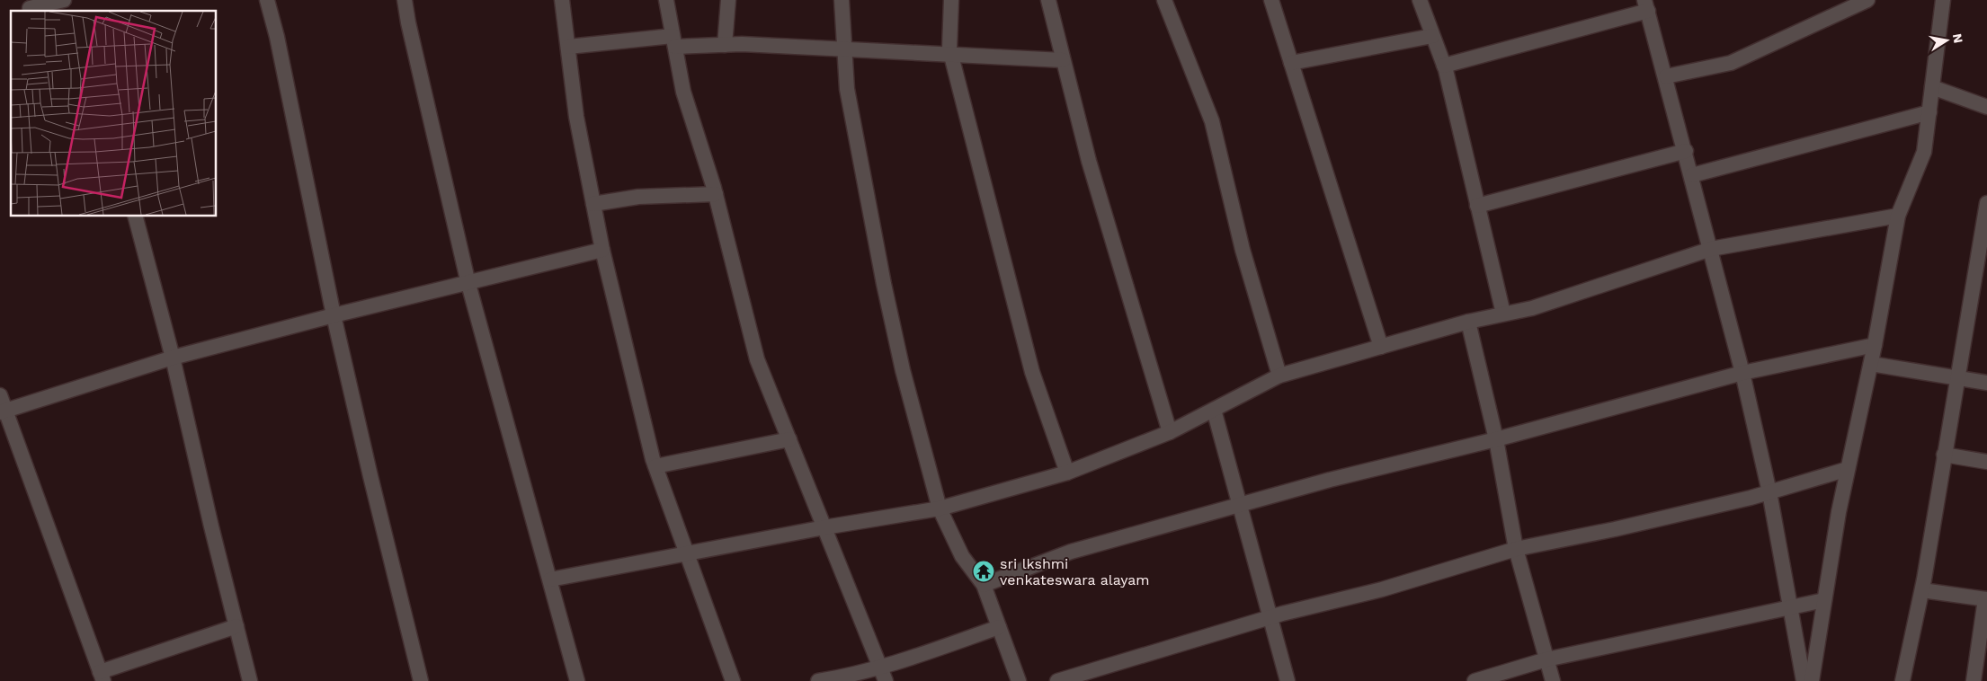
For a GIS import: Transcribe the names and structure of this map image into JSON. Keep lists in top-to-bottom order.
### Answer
{
  "places": {
    "temple": ["sri lkshmi venkateswara alayam"]
  },
  "north": "right"
}
